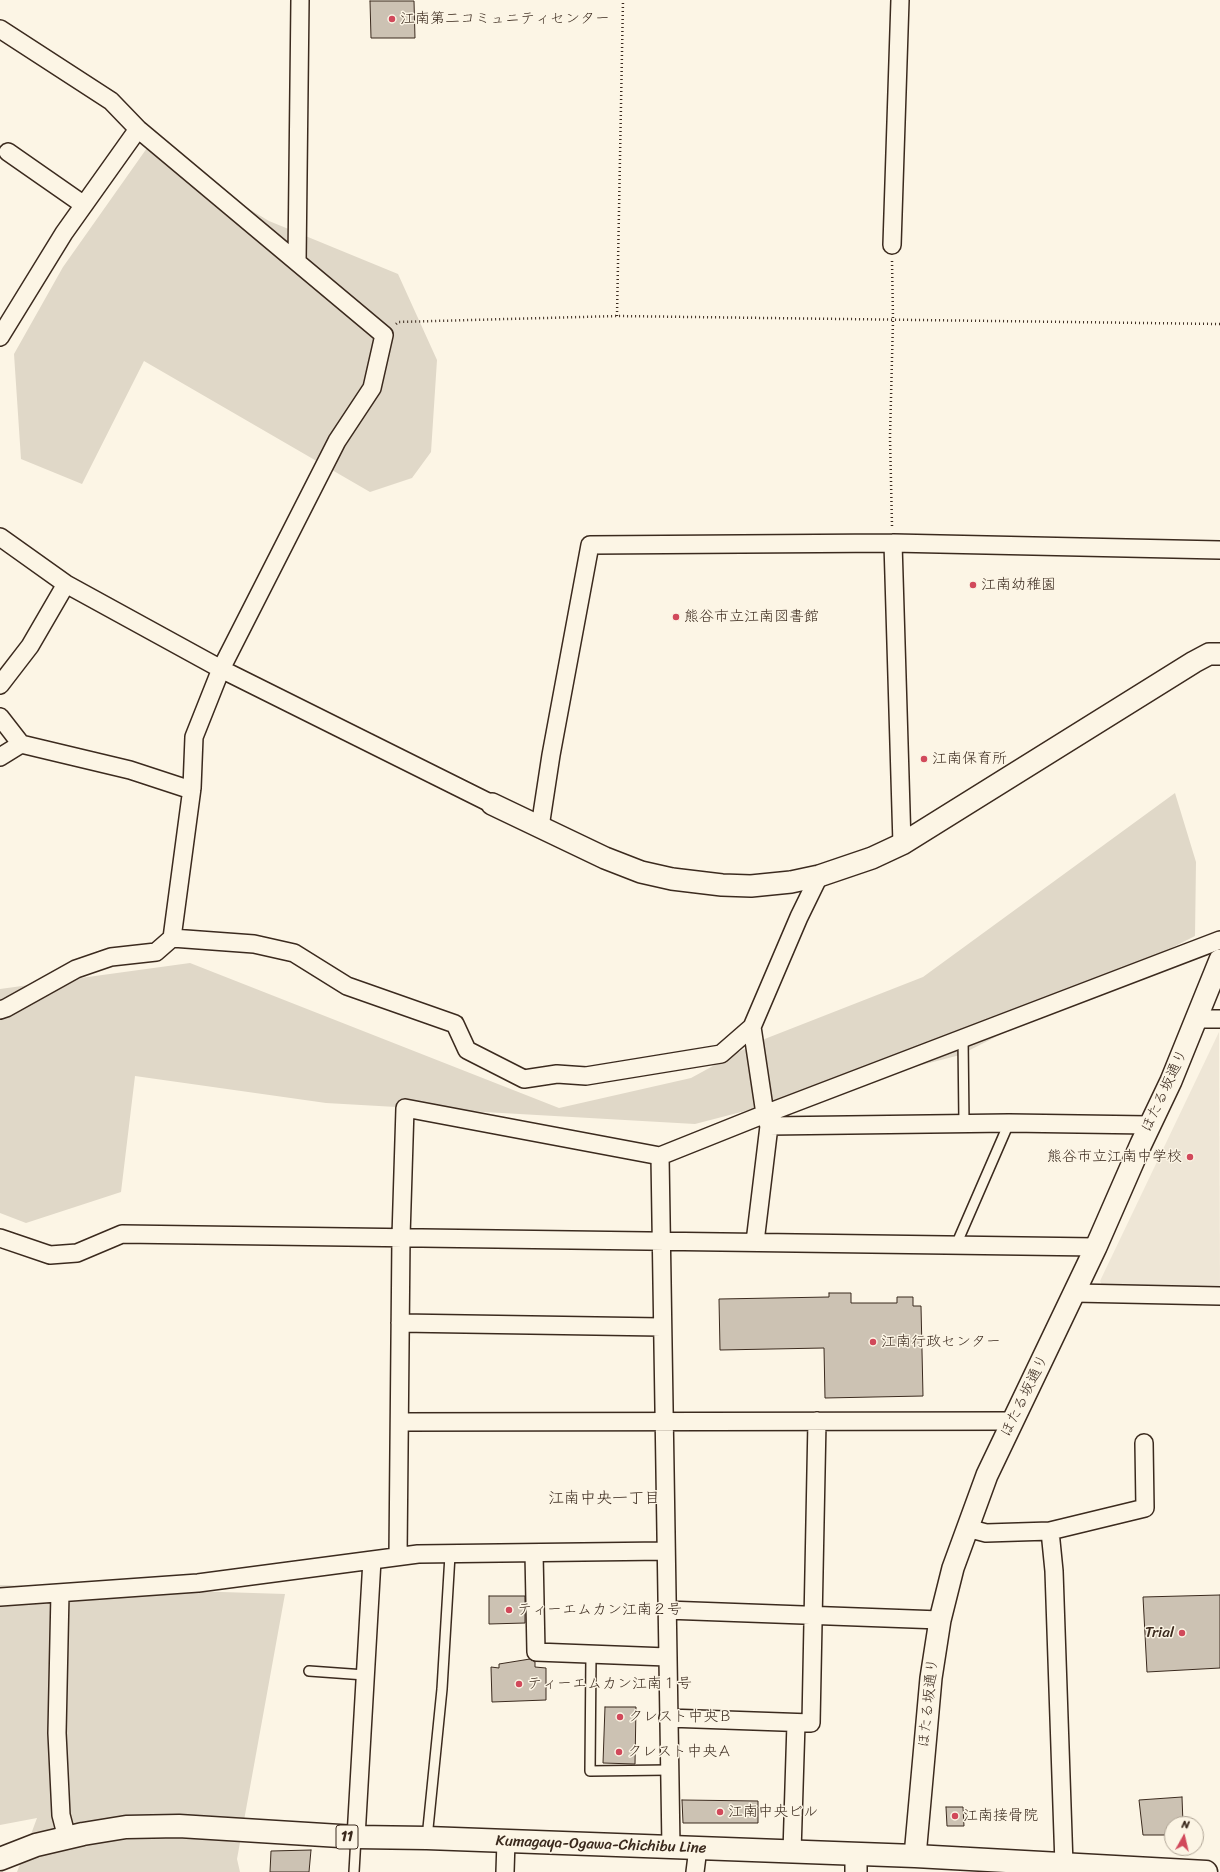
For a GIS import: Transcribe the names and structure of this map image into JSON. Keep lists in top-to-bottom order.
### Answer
{
  "streets": {
    "main road": ["11", "Kumagaya-Ogawa-Chichibu Line"],
    "street": ["ほたる坂通り"]
  },
  "crossings": [
    ["ほたる坂通り", "Kumagaya-Ogawa-Chichibu Line"]
  ],
  "districts": ["江南中央一丁目"],
  "places": [
    "江南第二コミュニティセンター",
    "江南幼稚園",
    "熊谷市立江南図書館",
    "江南保育所",
    "熊谷市立江南中学校",
    "江南行政センター",
    "ティーエムカン江南２号",
    "Trial",
    "ティーエムカン江南１号",
    "クレスト中央Ｂ",
    "クレスト中央Ａ",
    "江南中央ビル",
    "江南接骨院"
  ],
  "north": "top"
}
